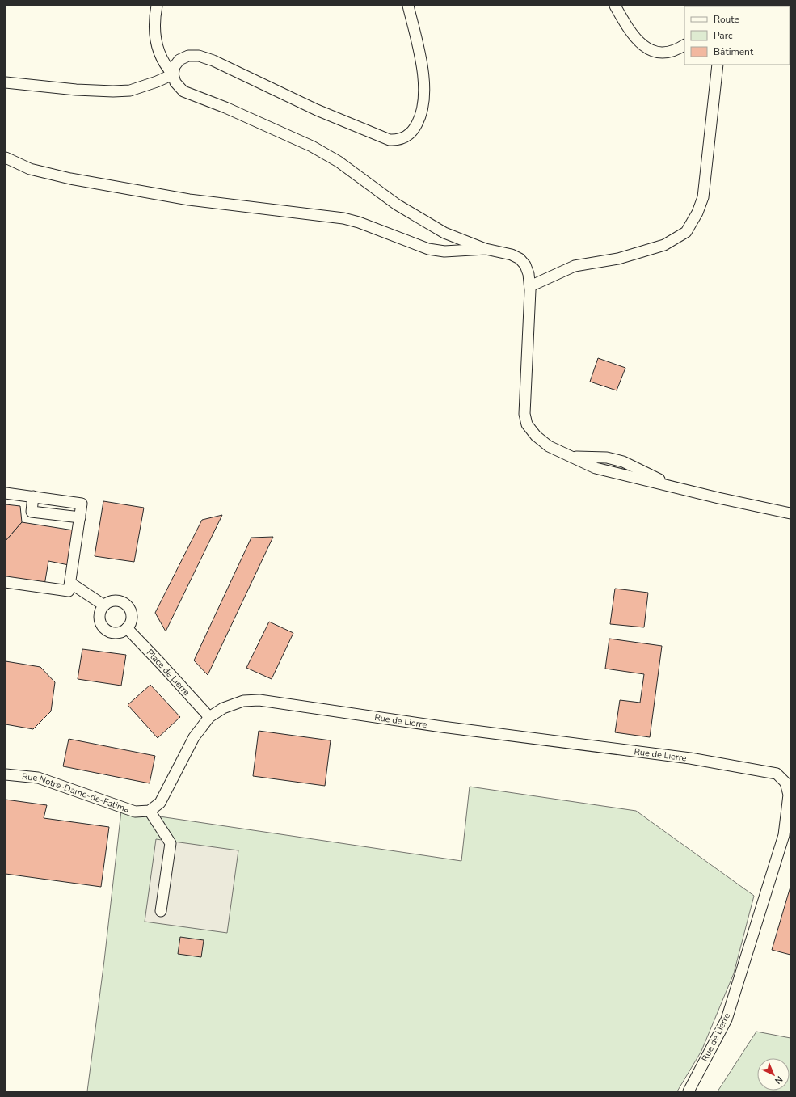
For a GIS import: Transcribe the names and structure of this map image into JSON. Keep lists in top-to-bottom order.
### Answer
{
  "streets": {
    "street": ["Place de Lierre", "Rue de Lierre", "Rue Notre-Dame-de-Fatima"]
  },
  "crossings": [
    ["Place de Lierre", "Rue de Lierre"]
  ],
  "legend": ["Route", "Parc", "Bâtiment"],
  "north": "bottom right"
}
